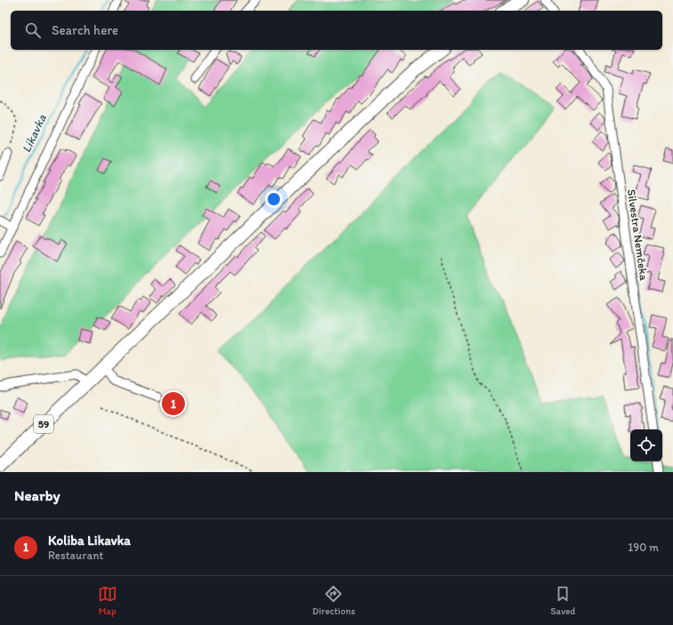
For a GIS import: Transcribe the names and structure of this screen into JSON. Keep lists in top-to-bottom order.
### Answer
{
  "streets": {
    "main road": ["59"],
    "street": ["Silvestra Nemčeka"]
  },
  "water": ["Likavka"],
  "page": {
    "search": "Search here",
    "pins": "1",
    "heading": "Nearby",
    "list": [
      {
        "mark": "1",
        "name": "Koliba Likavka",
        "note": "Restaurant",
        "value": "190 m"
      }
    ],
    "nav": ["Map", "Directions", "Saved"]
  }
}
